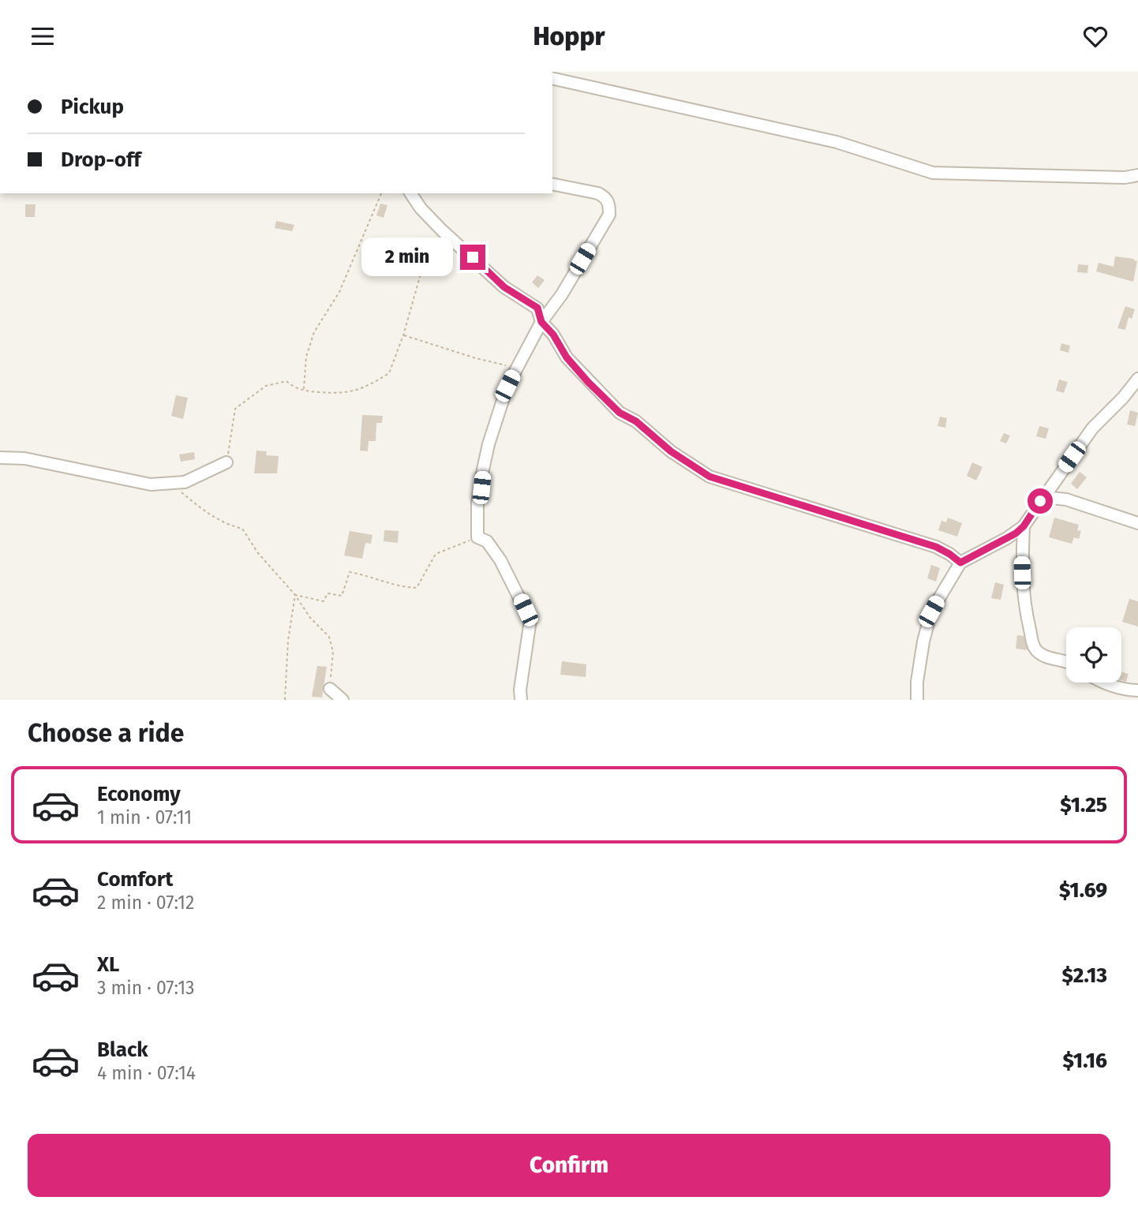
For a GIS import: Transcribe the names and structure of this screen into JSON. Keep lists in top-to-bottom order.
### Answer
{
  "page": {
    "header": "Hoppr",
    "banner": ["Pickup", "Drop-off"],
    "bubble": "2 min",
    "heading": "Choose a ride",
    "list": [
      {
        "name": "Economy",
        "note": "1 min · 07:11",
        "value": "$1.25"
      },
      {
        "name": "Comfort",
        "note": "2 min · 07:12",
        "value": "$1.69"
      },
      {
        "name": "XL",
        "note": "3 min · 07:13",
        "value": "$2.13"
      },
      {
        "name": "Black",
        "note": "4 min · 07:14",
        "value": "$1.16"
      }
    ],
    "buttons": "Confirm"
  }
}
